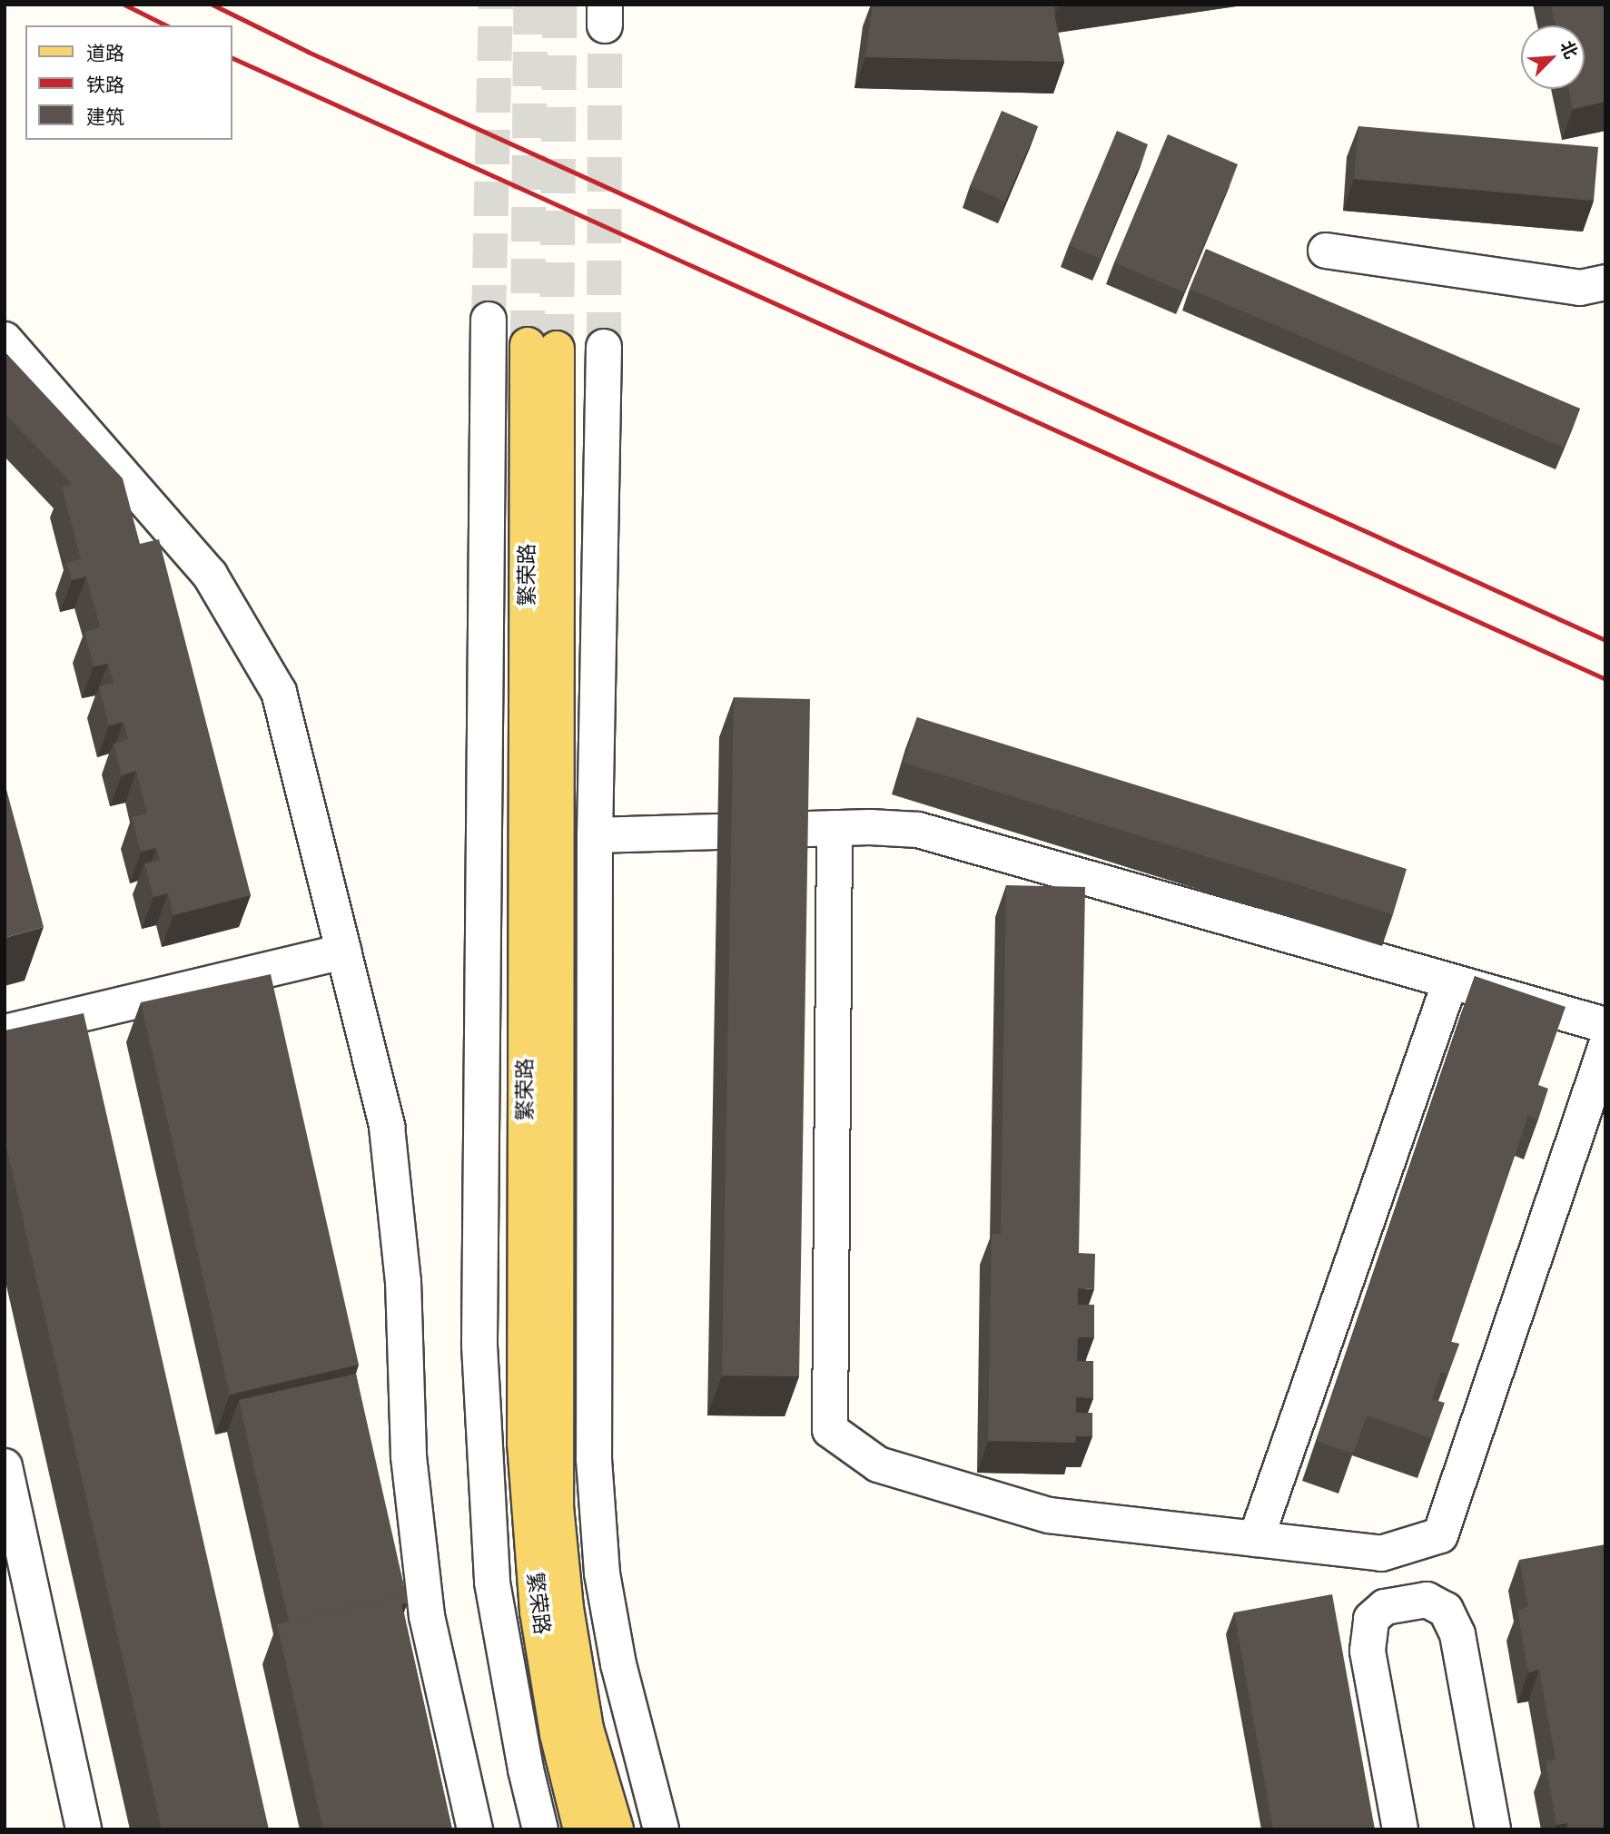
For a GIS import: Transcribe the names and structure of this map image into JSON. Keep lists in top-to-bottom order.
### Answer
{
  "streets": {
    "main road": ["繁荣路"]
  },
  "legend": ["道路", "铁路", "建筑"],
  "north": "top right"
}
